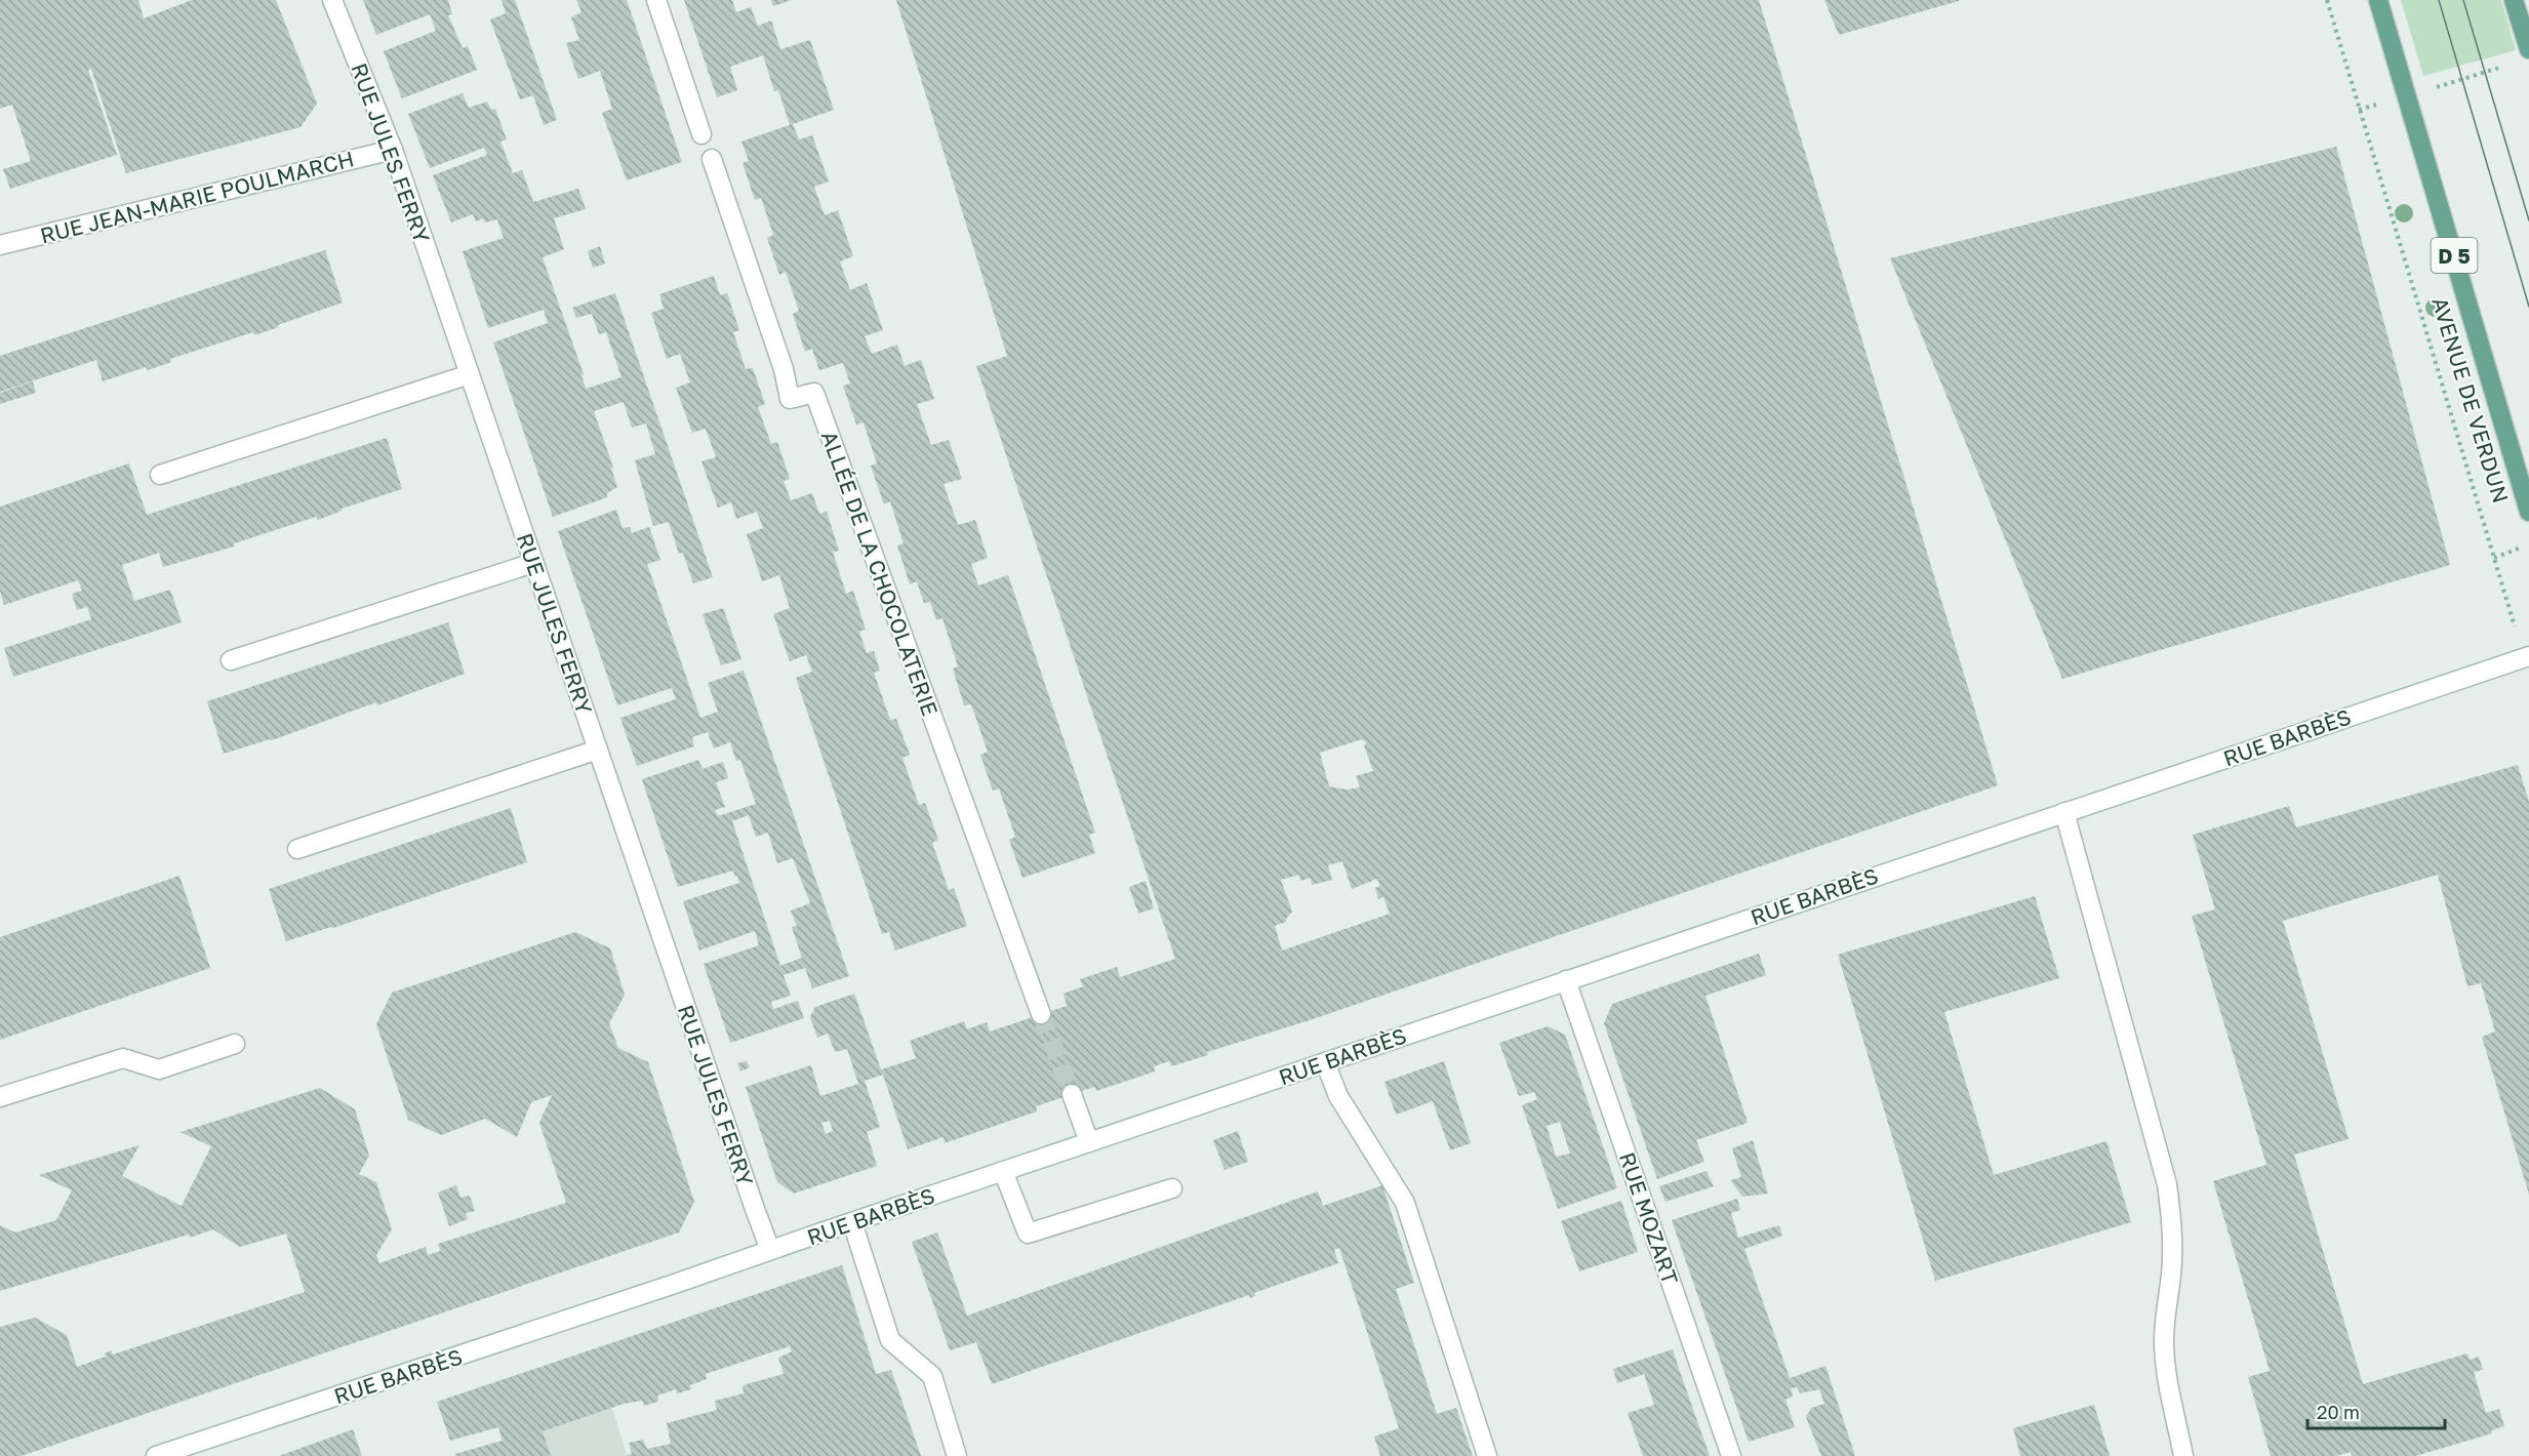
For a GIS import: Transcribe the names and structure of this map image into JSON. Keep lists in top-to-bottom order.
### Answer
{
  "streets": {
    "main road": ["D 5", "AVENUE DE VERDUN"],
    "street": [
      "RUE JULES FERRY",
      "RUE JEAN-MARIE POULMARCH",
      "ALLÉE DE LA CHOCOLATERIE",
      "RUE BARBÈS",
      "RUE MOZART"
    ]
  },
  "crossings": [
    ["RUE JULES FERRY", "RUE JEAN-MARIE POULMARCH"],
    ["RUE JULES FERRY", "RUE BARBÈS"],
    ["RUE BARBÈS", "RUE MOZART"]
  ],
  "scale_bar": "20 m"
}
